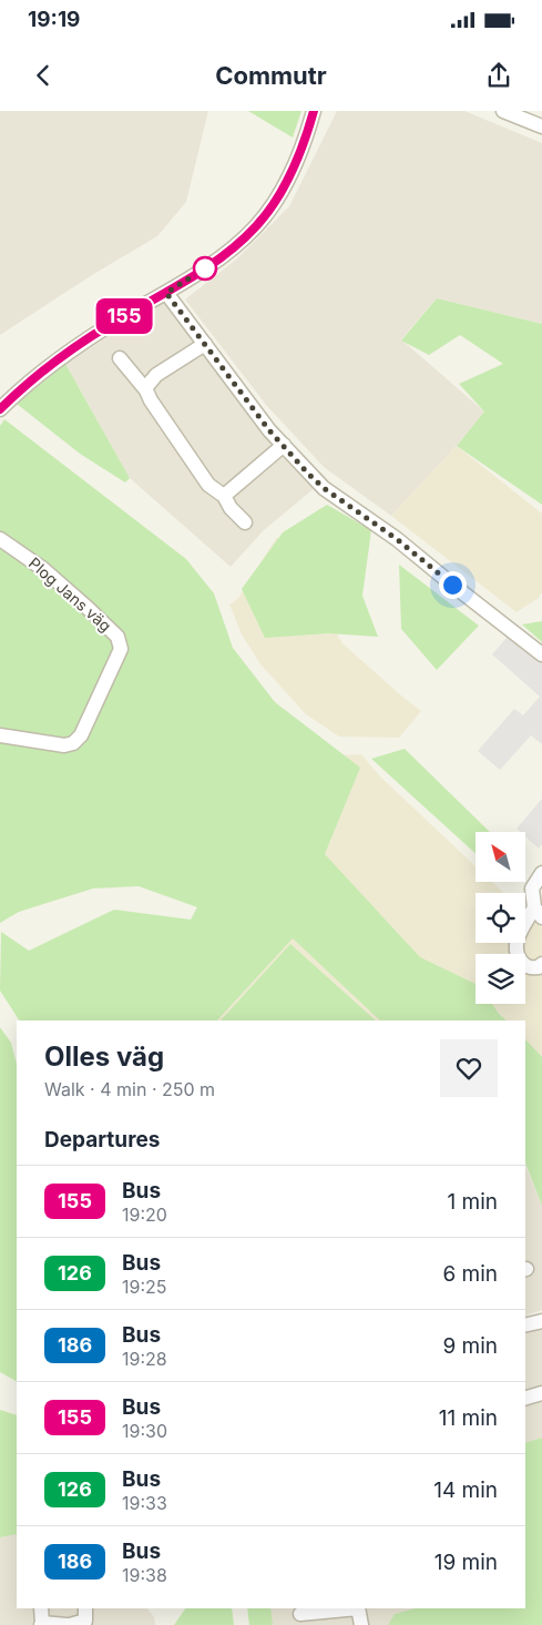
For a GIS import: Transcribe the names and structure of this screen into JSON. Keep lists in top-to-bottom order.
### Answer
{
  "streets": {
    "street": ["Plog Jans väg"]
  },
  "lines": ["bus line 155"],
  "north": "top left",
  "page": {
    "status": "19:19",
    "header": "Commutr",
    "on_map": "155",
    "heading": [
      ["Olles väg", "Walk · 4 min · 250 m"],
      "Departures"
    ],
    "list": [
      {
        "mark": "155",
        "name": "Bus",
        "note": "19:20",
        "value": "1 min"
      },
      {
        "mark": "126",
        "name": "Bus",
        "note": "19:25",
        "value": "6 min"
      },
      {
        "mark": "186",
        "name": "Bus",
        "note": "19:28",
        "value": "9 min"
      },
      {
        "mark": "155",
        "name": "Bus",
        "note": "19:30",
        "value": "11 min"
      },
      {
        "mark": "126",
        "name": "Bus",
        "note": "19:33",
        "value": "14 min"
      },
      {
        "mark": "186",
        "name": "Bus",
        "note": "19:38",
        "value": "19 min"
      }
    ]
  }
}
